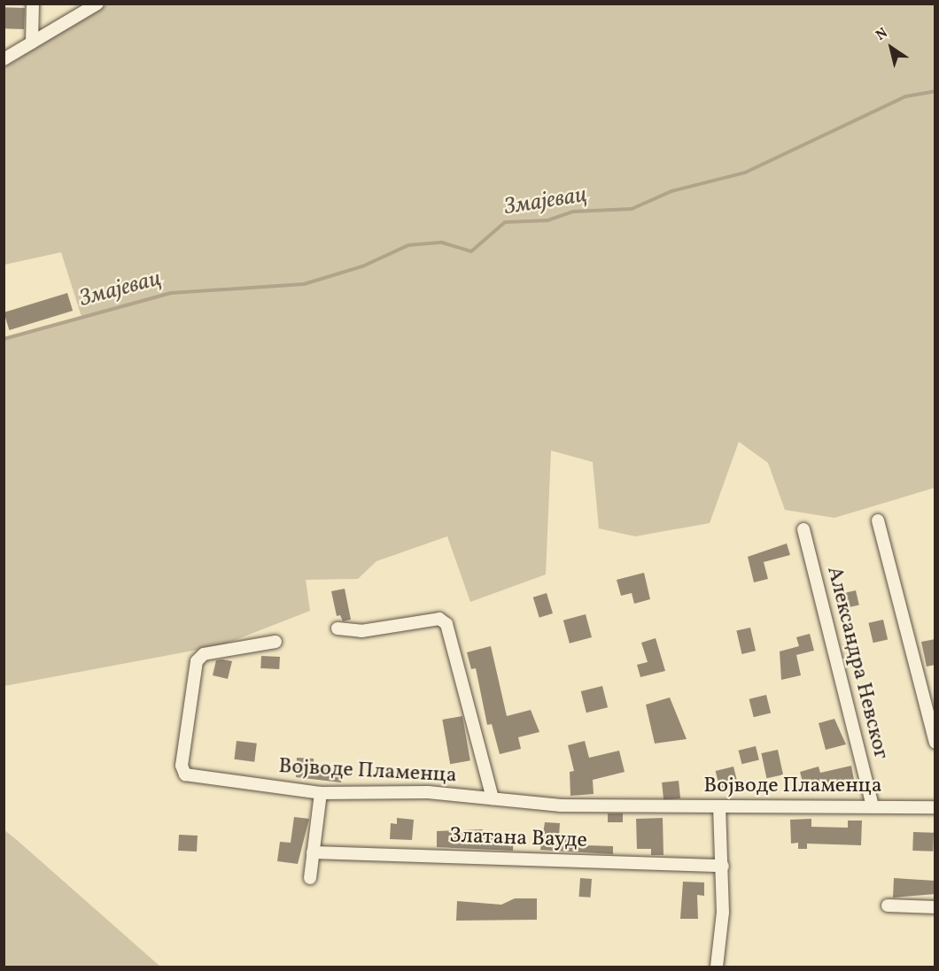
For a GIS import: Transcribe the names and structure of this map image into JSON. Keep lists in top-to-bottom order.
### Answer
{
  "streets": {
    "street": ["Александра Невског", "Војводе Пламенца", "Златана Вауде"]
  },
  "crossings": [
    ["Александра Невског", "Војводе Пламенца"]
  ],
  "water": ["Змајевац"],
  "north": "top left"
}
